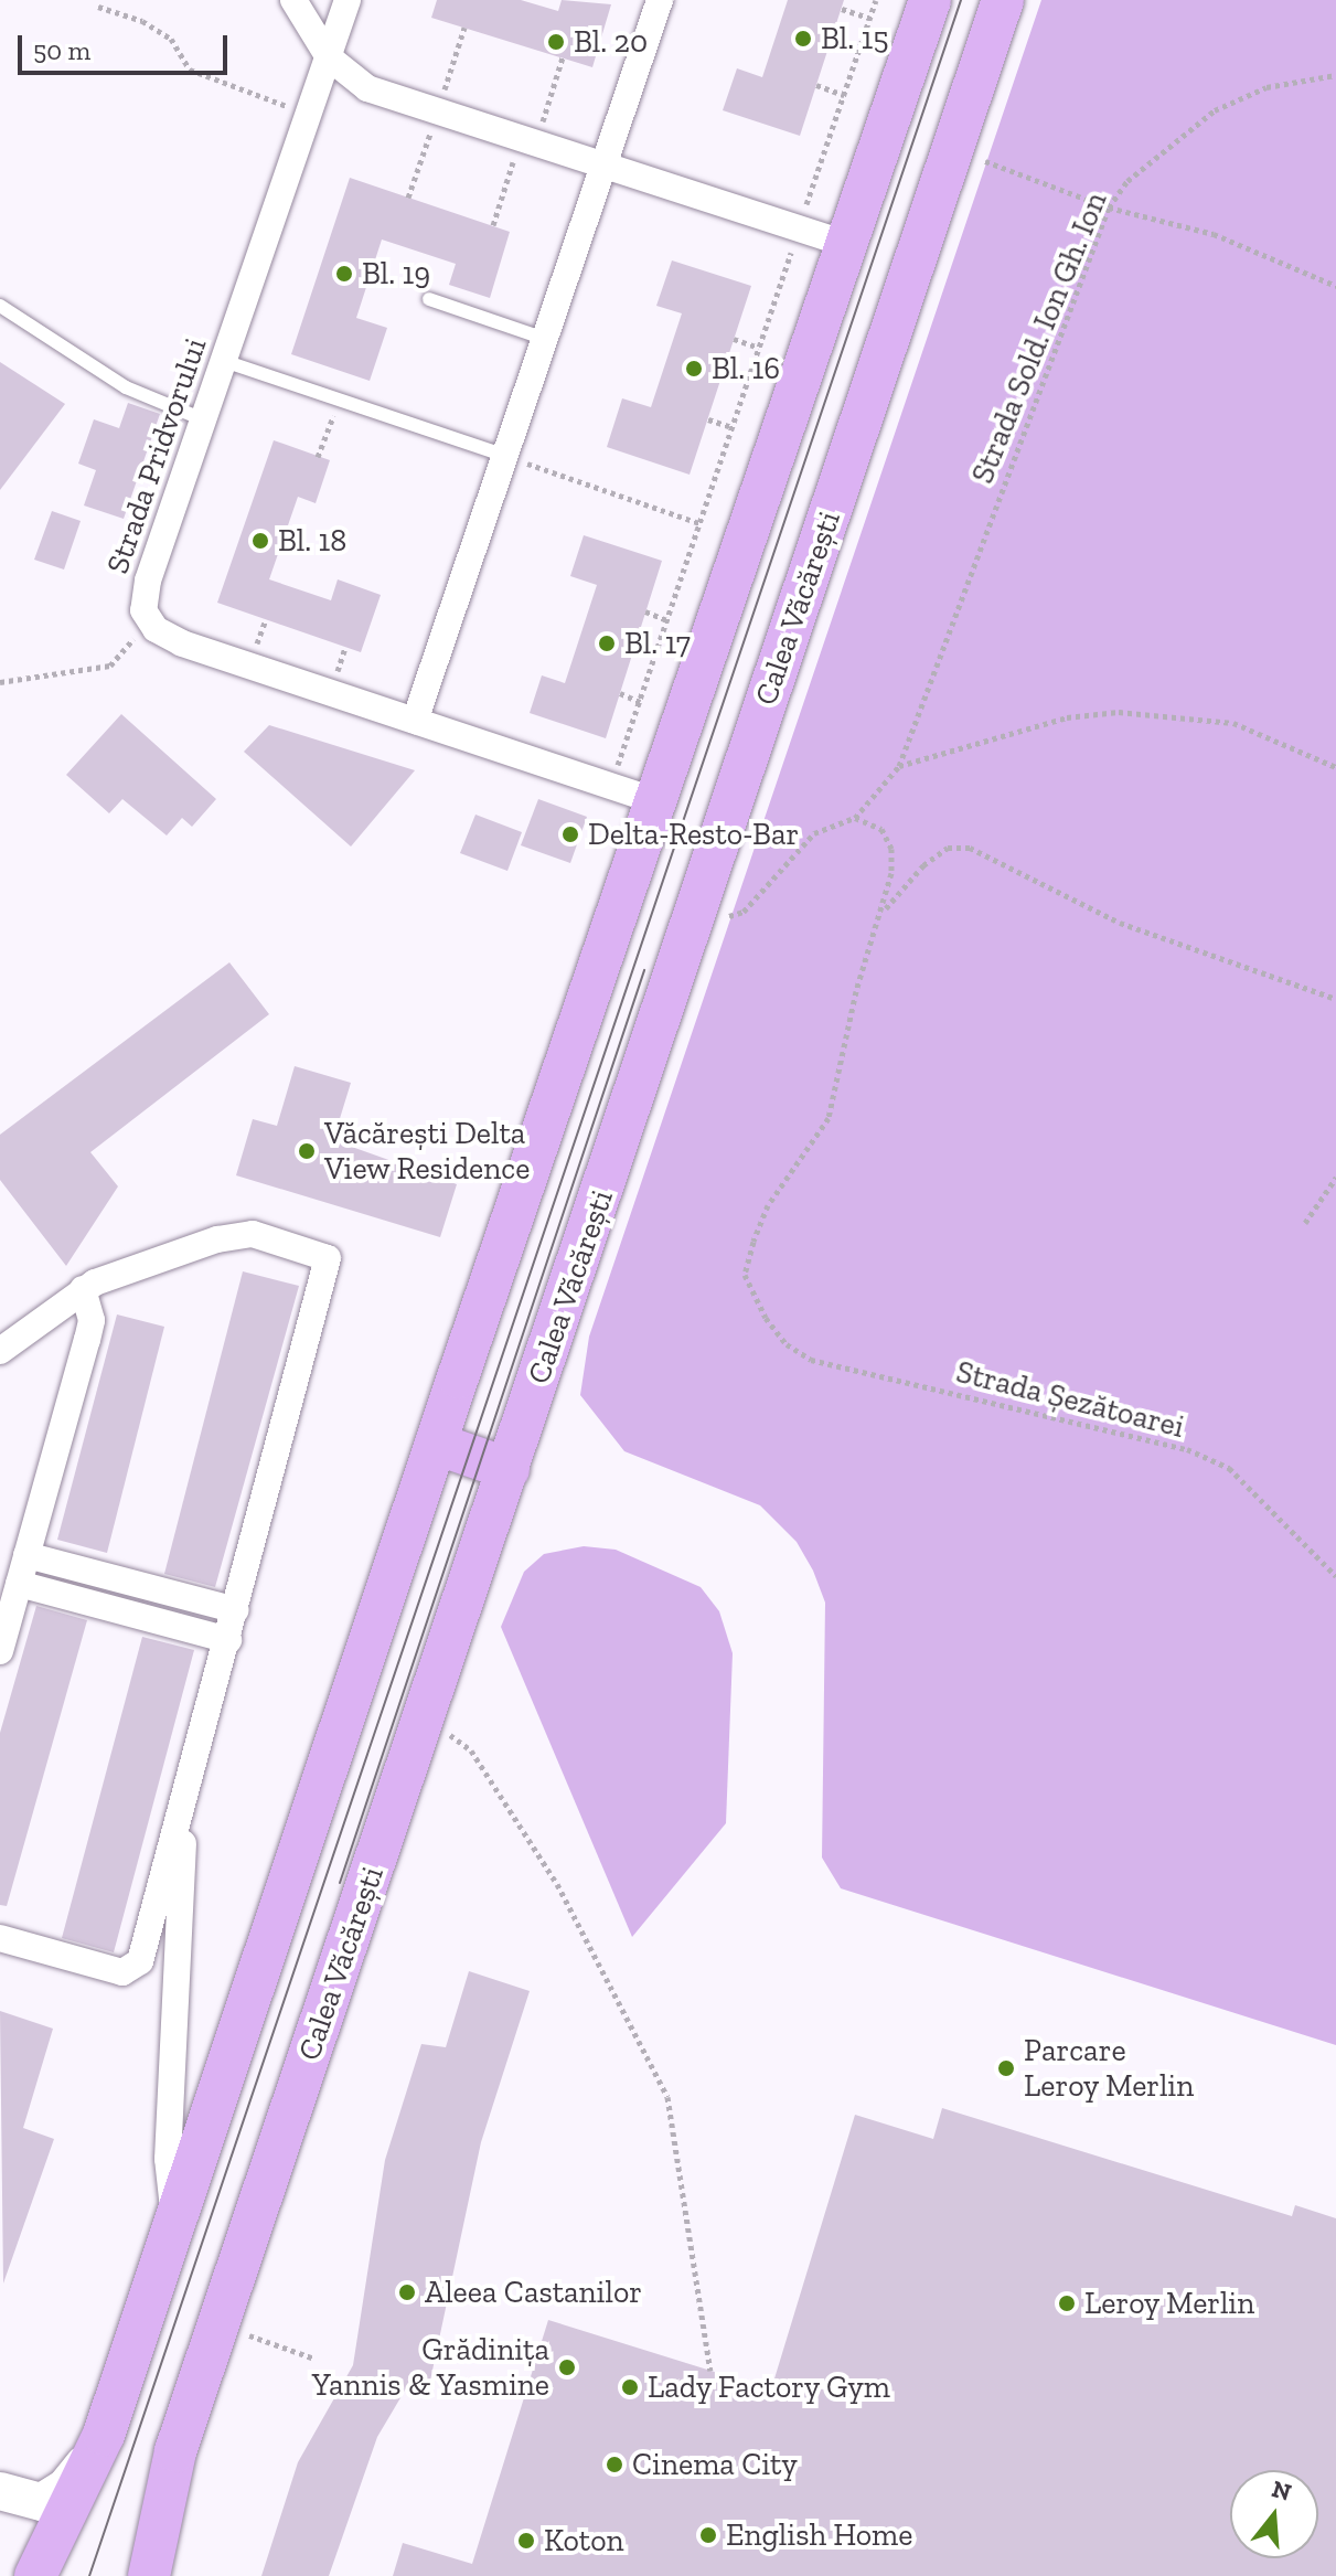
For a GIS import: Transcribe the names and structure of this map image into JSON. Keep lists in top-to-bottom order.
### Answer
{
  "streets": {
    "main road": ["Calea Văcărești"],
    "street": ["Strada Pridvorului"],
    "path": ["Strada Sold. Ion Gh. Ion", "Strada Șezătoarei"]
  },
  "places": [
    "Bl. 15",
    "Bl. 20",
    "Bl. 19",
    "Bl. 16",
    "Bl. 18",
    "Bl. 17",
    "Delta-Resto-Bar",
    "Văcărești Delta View Residence",
    "Parcare Leroy Merlin",
    "Aleea Castanilor",
    "Leroy Merlin",
    "Grădinița Yannis & Yasmine",
    "Lady Factory Gym",
    "Cinema City",
    "English Home",
    "Koton"
  ],
  "scale_bar": "50 m",
  "north": "top"
}
